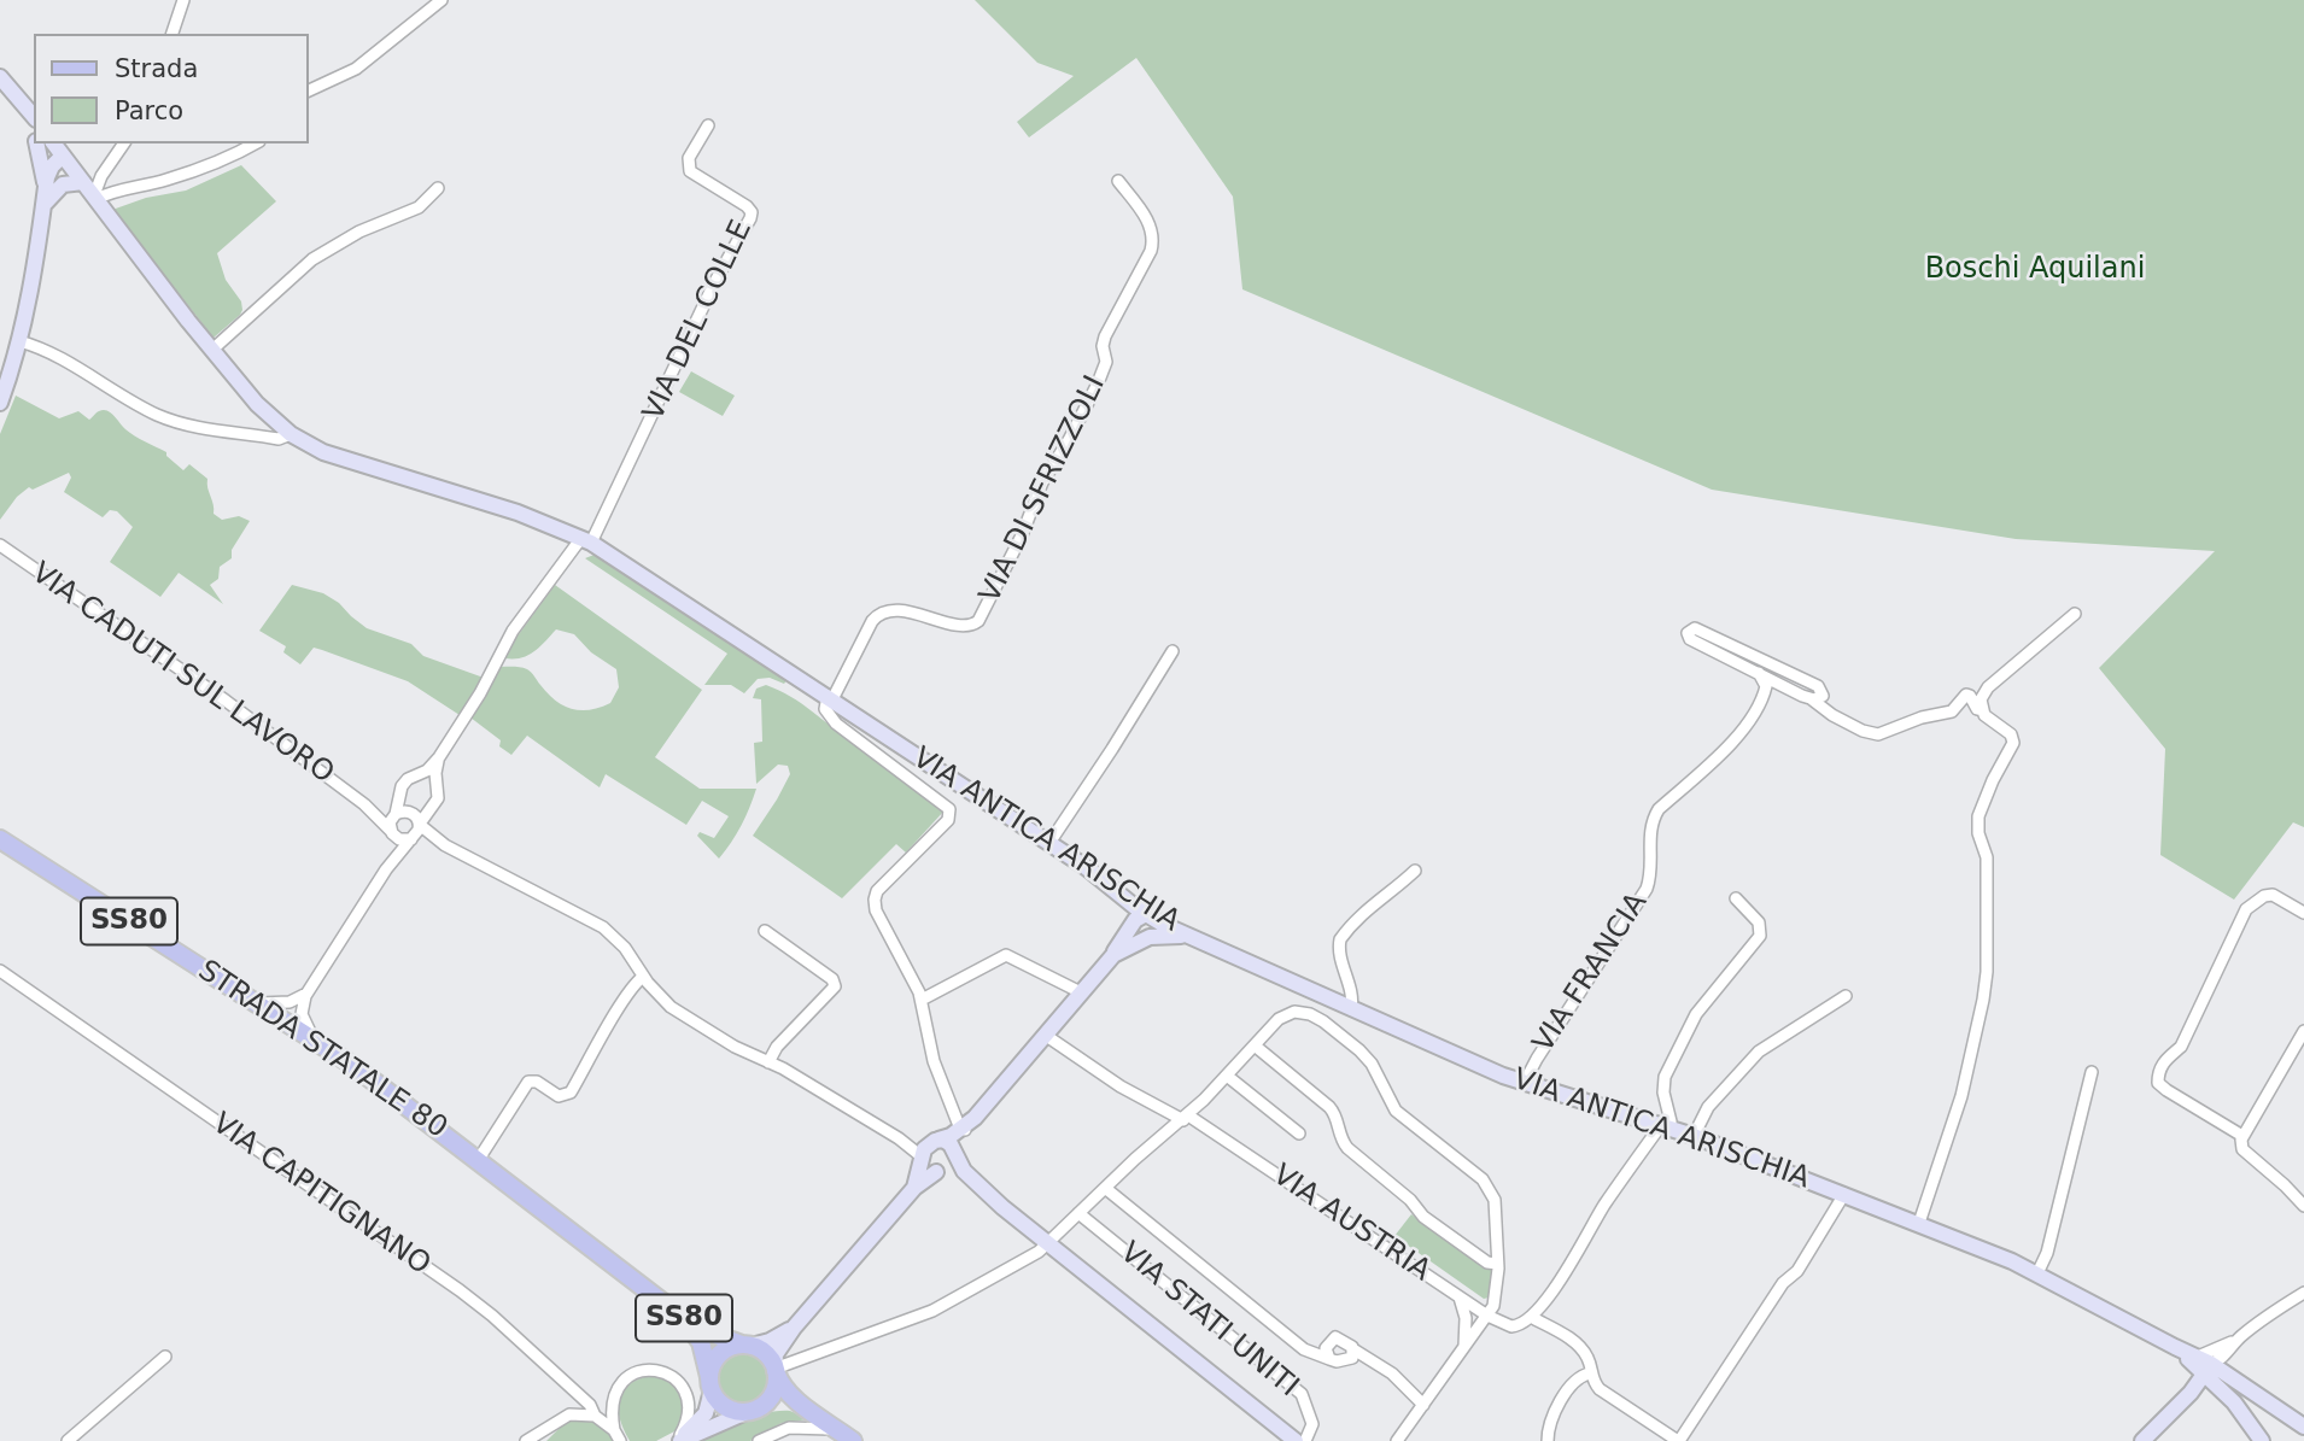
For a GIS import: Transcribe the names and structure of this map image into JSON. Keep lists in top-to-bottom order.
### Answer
{
  "streets": {
    "main road": ["VIA ANTICA ARISCHIA", "SS80", "STRADA STATALE 80"],
    "street": [
      "VIA DEL COLLE",
      "VIA DI SFRIZZOLI",
      "VIA CADUTI SUL LAVORO",
      "VIA FRANCIA",
      "VIA CAPITIGNANO",
      "VIA AUSTRIA",
      "VIA STATI UNITI"
    ]
  },
  "crossings": [
    ["VIA DEL COLLE", "VIA ANTICA ARISCHIA"],
    ["VIA DI SFRIZZOLI", "VIA ANTICA ARISCHIA"],
    ["VIA ANTICA ARISCHIA", "VIA FRANCIA"],
    ["SS80", "STRADA STATALE 80"]
  ],
  "parks": ["Boschi Aquilani"],
  "legend": ["Strada", "Parco"]
}
